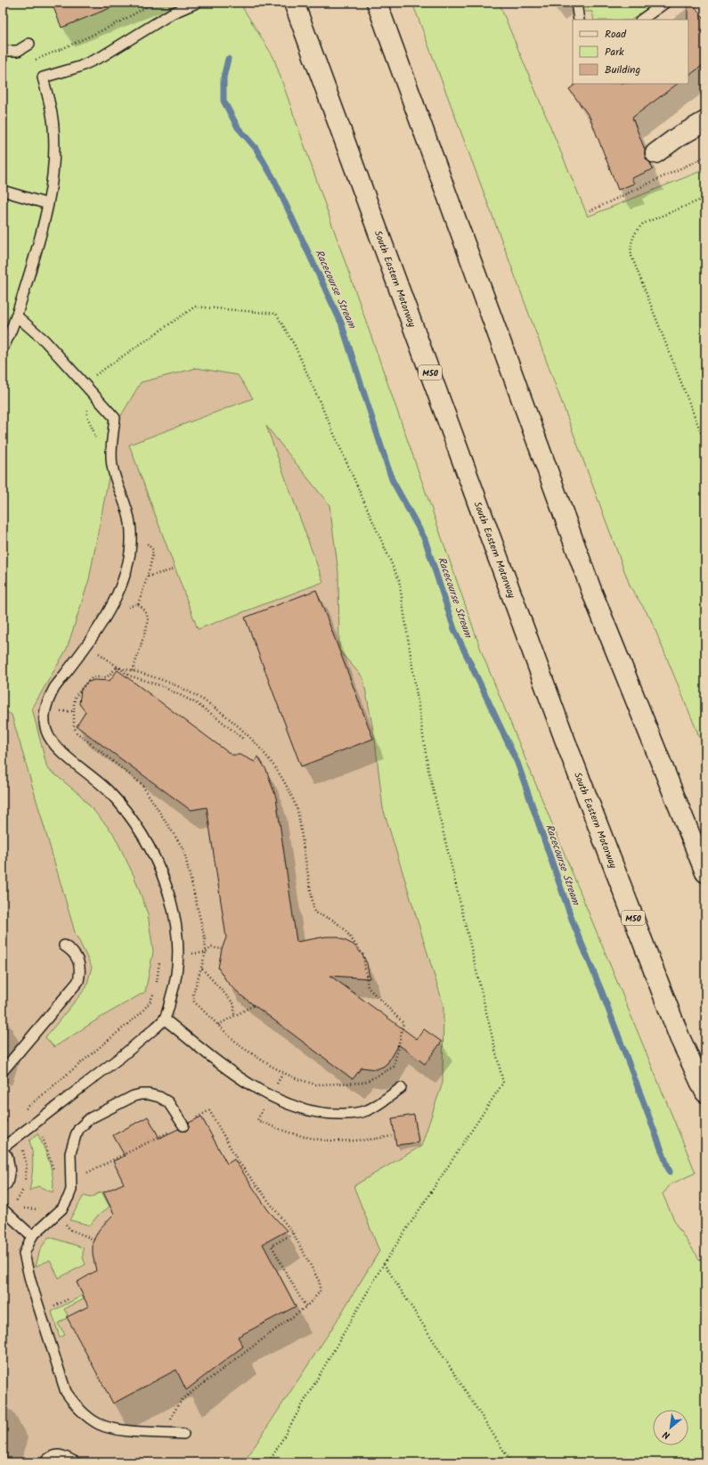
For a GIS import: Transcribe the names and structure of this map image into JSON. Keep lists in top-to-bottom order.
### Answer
{
  "streets": {
    "main road": ["South Eastern Motorway", "M50"]
  },
  "water": ["Racecourse Stream"],
  "legend": ["Road", "Park", "Building"],
  "north": "bottom left"
}
